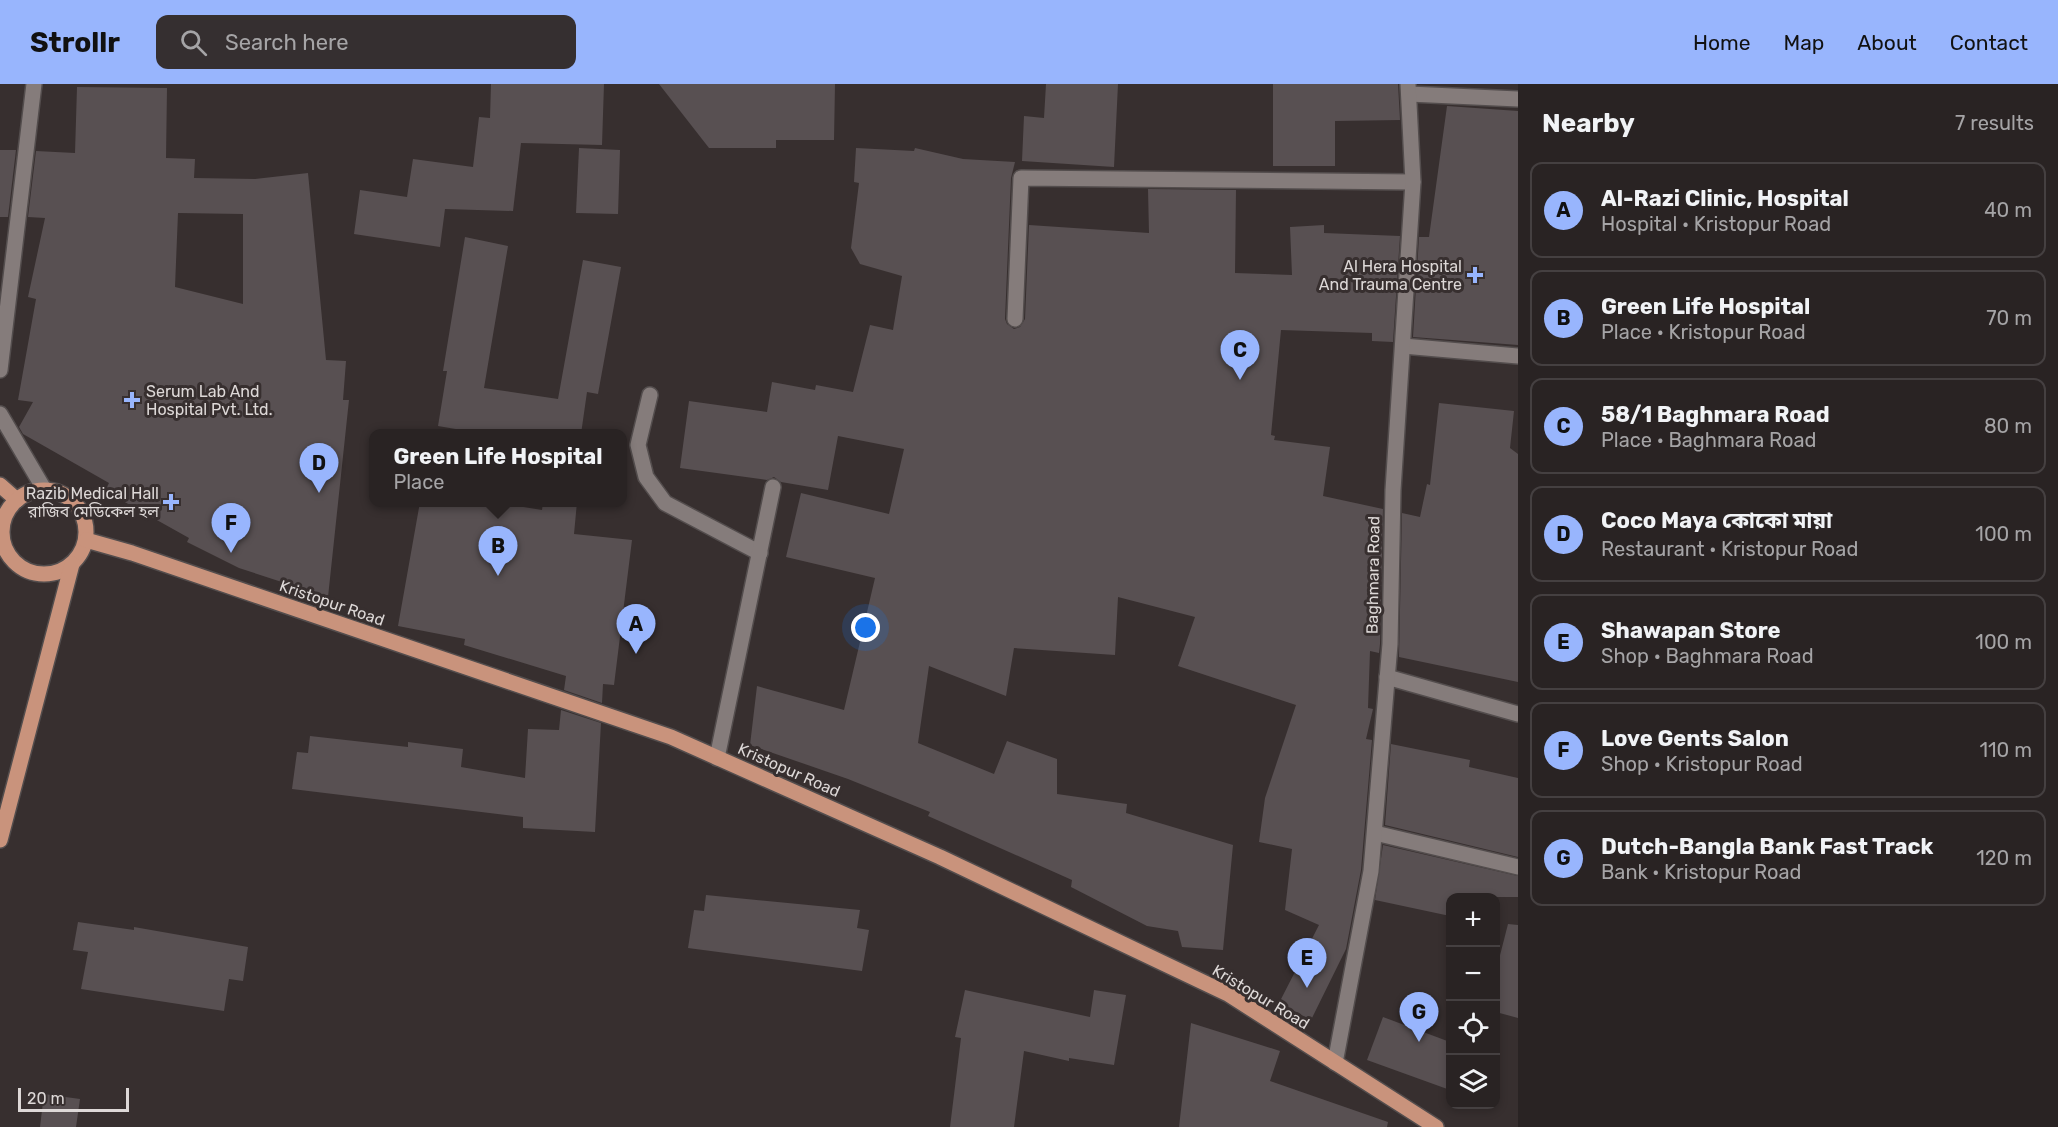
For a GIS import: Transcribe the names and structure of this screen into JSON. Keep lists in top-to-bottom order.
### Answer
{
  "streets": {
    "main road": ["Kristopur Road"],
    "street": ["Baghmara Road"]
  },
  "crossings": [
    ["Baghmara Road", "Kristopur Road"]
  ],
  "places": {
    "health": ["Al Hera Hospital And Trauma Centre", "Serum Lab And Hospital Pvt. Ltd.", "Razib Medical Hall রাজিব মেডিকেল হল"]
  },
  "scale_bar": "20 m",
  "page": {
    "header": "Strollr",
    "search": "Search here",
    "nav": [
      "Home",
      "Map",
      "About",
      "Contact"
    ],
    "heading": ["Nearby", "7 results"],
    "list": [
      {
        "mark": "A",
        "name": "Al-Razi Clinic, Hospital",
        "note": "Hospital · Kristopur Road",
        "value": "40 m"
      },
      {
        "mark": "B",
        "name": "Green Life Hospital",
        "note": "Place · Kristopur Road",
        "value": "70 m"
      },
      {
        "mark": "C",
        "name": "58/1 Baghmara Road",
        "note": "Place · Baghmara Road",
        "value": "80 m"
      },
      {
        "mark": "D",
        "name": "Coco Maya কোকো মায়া",
        "note": "Restaurant · Kristopur Road",
        "value": "100 m"
      },
      {
        "mark": "E",
        "name": "Shawapan Store",
        "note": "Shop · Baghmara Road",
        "value": "100 m"
      },
      {
        "mark": "F",
        "name": "Love Gents Salon",
        "note": "Shop · Kristopur Road",
        "value": "110 m"
      },
      {
        "mark": "G",
        "name": "Dutch-Bangla Bank Fast Track",
        "note": "Bank · Kristopur Road",
        "value": "120 m"
      }
    ],
    "pins": [
      "C",
      "D",
      "F",
      "B",
      "A",
      "E",
      "G"
    ],
    "popup": ["Green Life Hospital", "Place"],
    "map_buttons": ["+", "−"],
    "scale": "20 m"
  }
}
